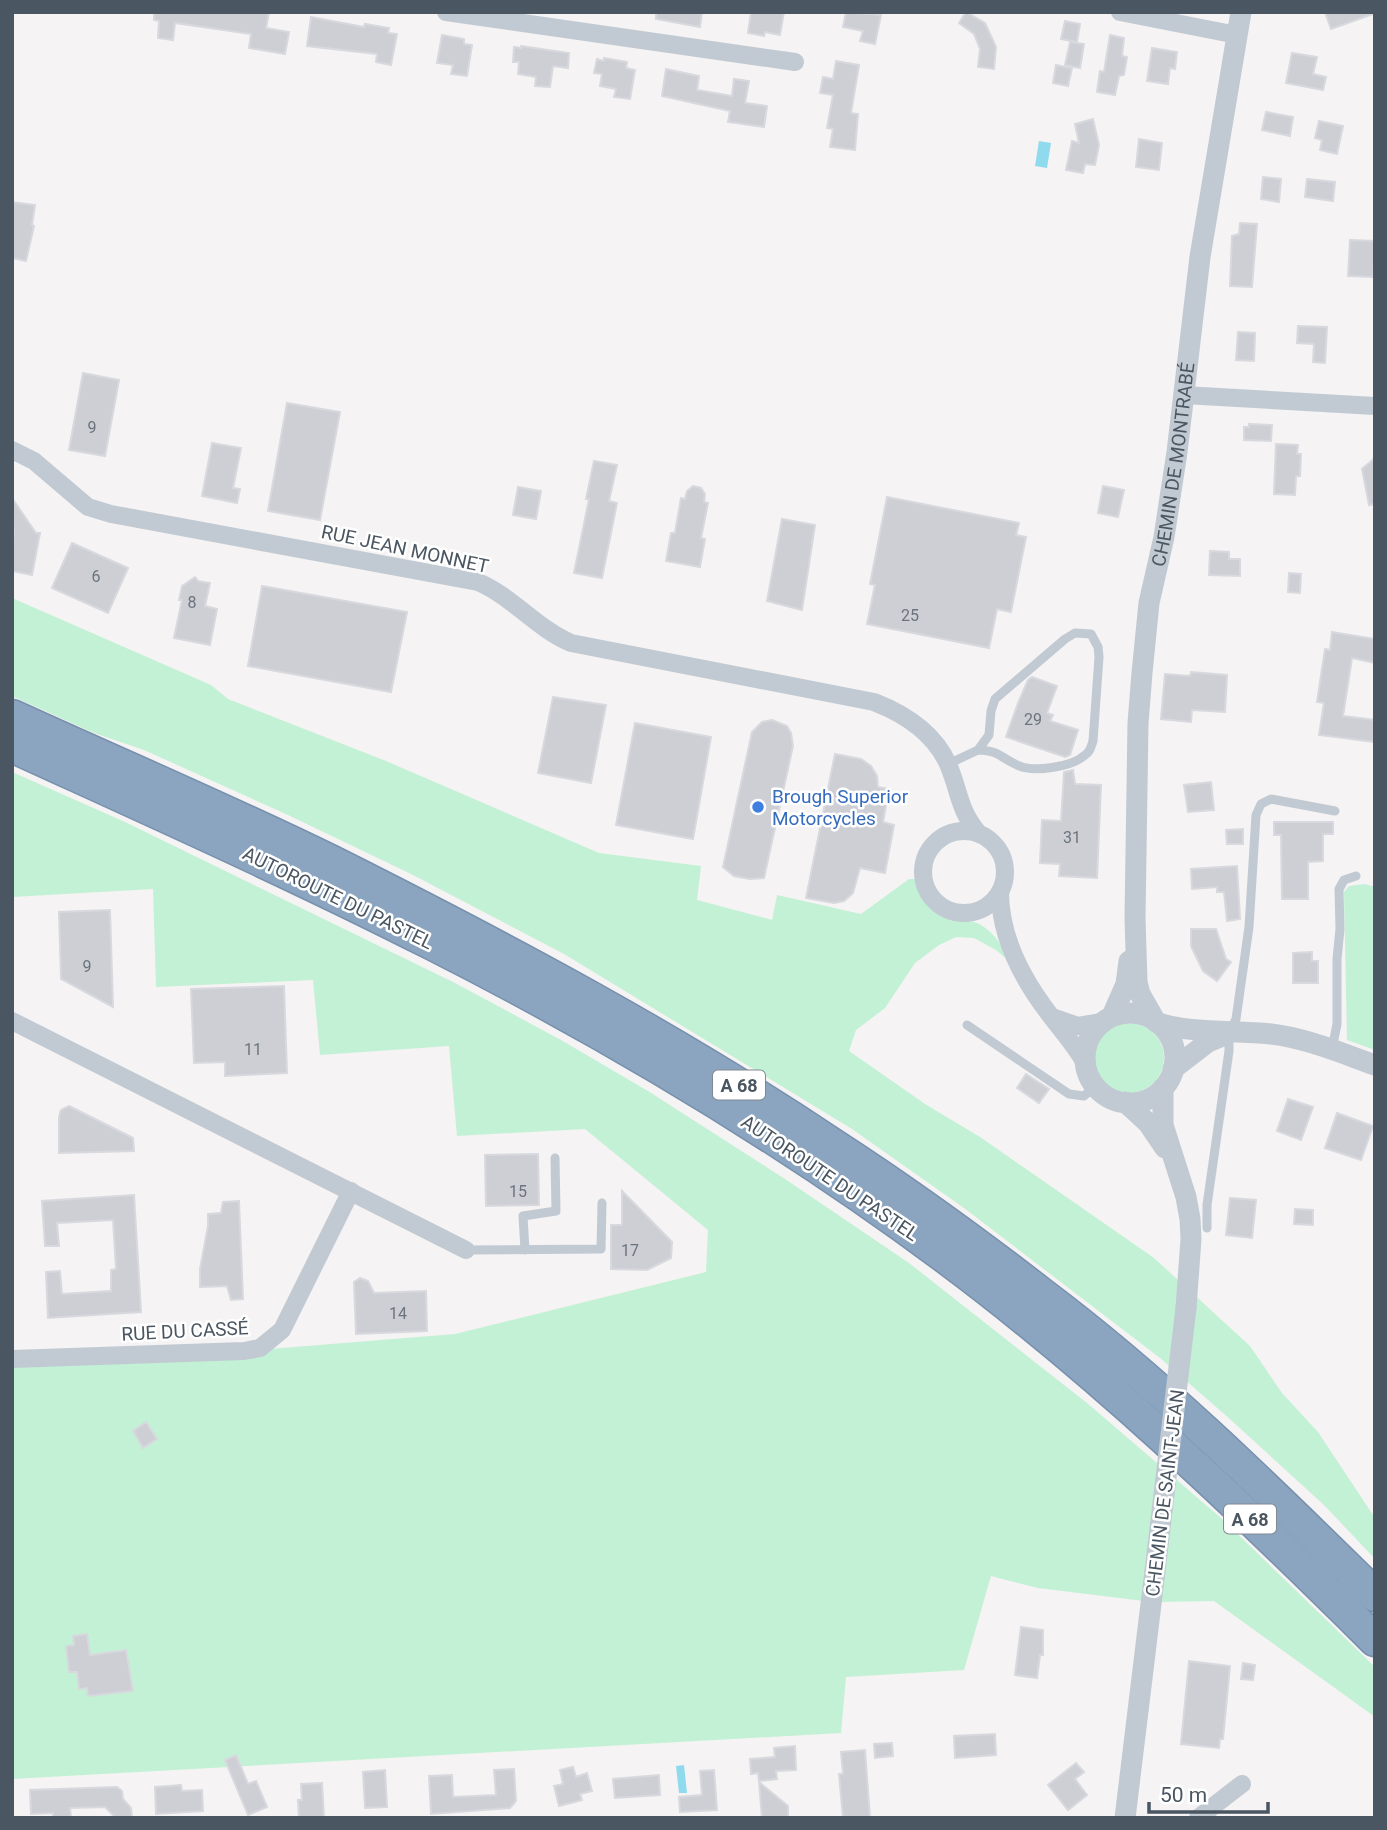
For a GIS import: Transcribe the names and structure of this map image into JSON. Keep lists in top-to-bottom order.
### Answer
{
  "streets": {
    "highway": ["AUTOROUTE DU PASTEL", "A 68"],
    "street": [
      "CHEMIN DE MONTRABÉ",
      "RUE JEAN MONNET",
      "RUE DU CASSÉ",
      "CHEMIN DE SAINT-JEAN"
    ]
  },
  "crossings": [
    ["CHEMIN DE MONTRABÉ", "CHEMIN DE SAINT-JEAN"]
  ],
  "places": ["Brough Superior Motorcycles"],
  "house_numbers": [
    "9",
    "6",
    "8",
    "25",
    "29",
    "31",
    "9",
    "11",
    "15",
    "17",
    "14"
  ],
  "scale_bar": "50 m"
}
